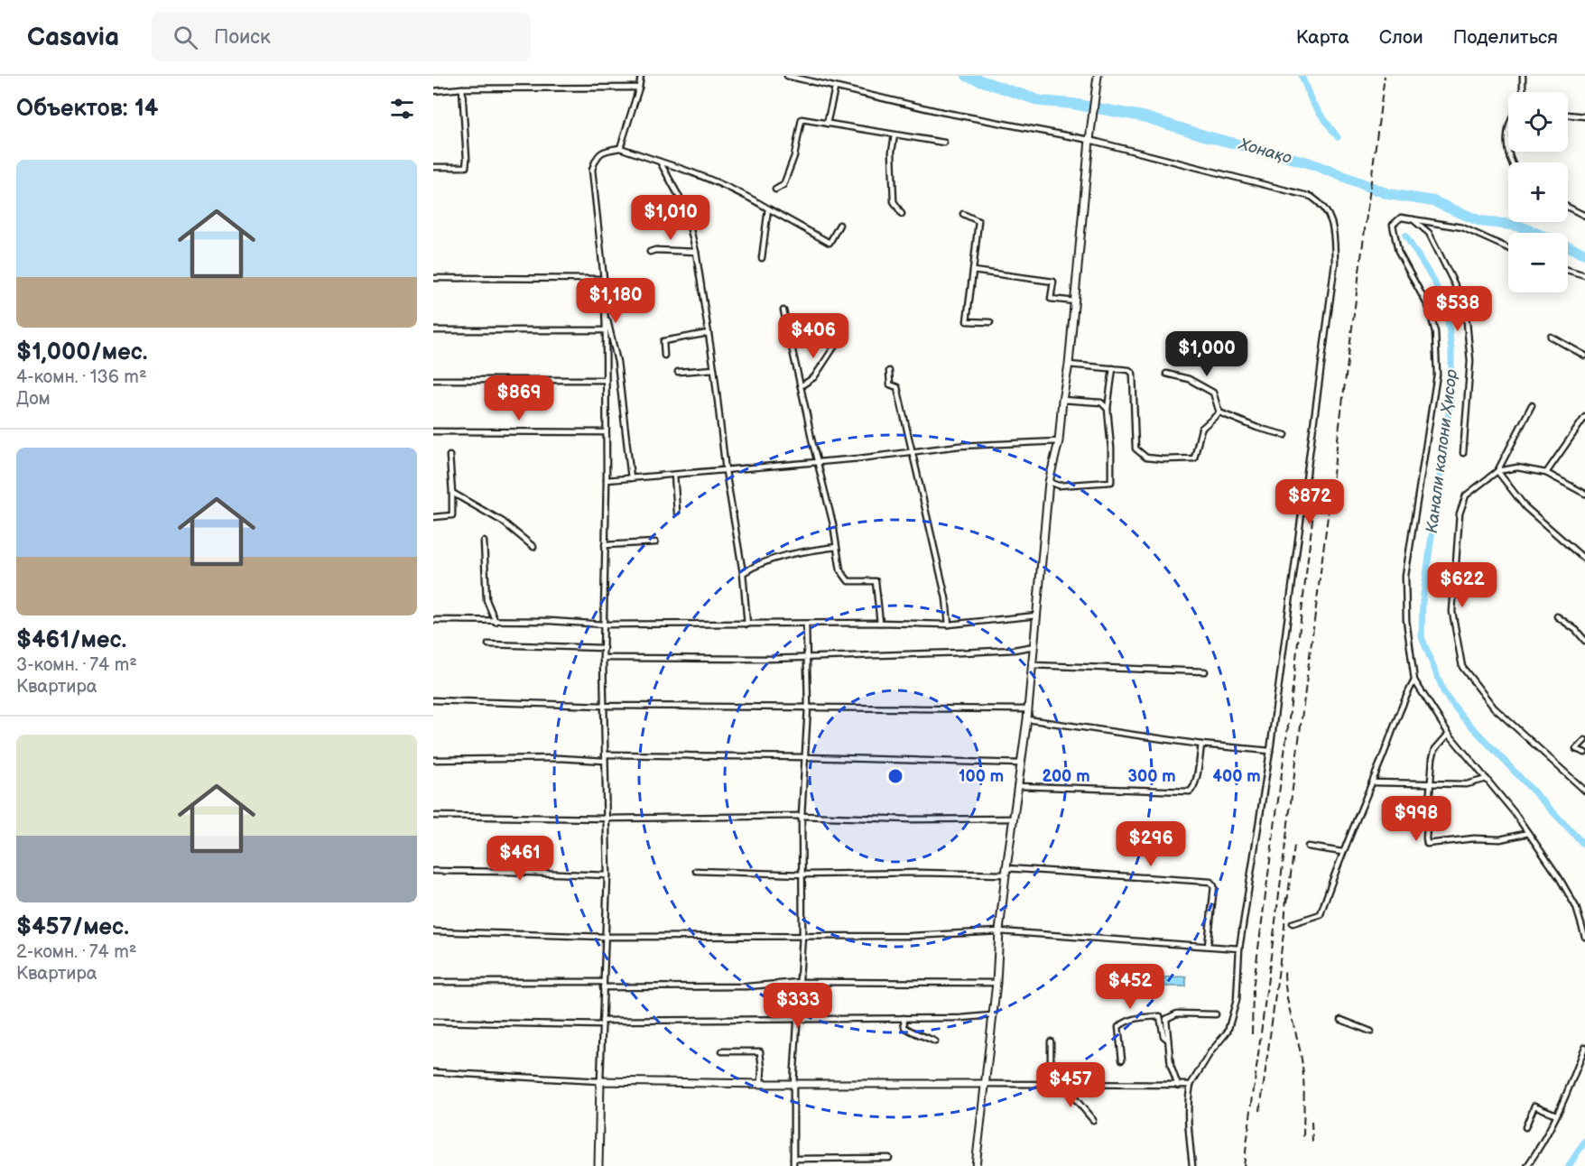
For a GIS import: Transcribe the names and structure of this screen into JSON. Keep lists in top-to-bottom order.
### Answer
{
  "water": ["Хонақо", "Канали калони Ҳисор"],
  "page": {
    "header": "Casavia",
    "search": "Поиск",
    "nav": ["Карта", "Слои", "Поделиться"],
    "heading": "Объектов: 14",
    "map_buttons": ["+", "−"],
    "list": [
      {
        "name": "$1,000/мес.",
        "note": "4-комн. · 136 m² · Дом"
      },
      {
        "name": "$461/мес.",
        "note": "3-комн. · 74 m² · Квартира"
      },
      {
        "name": "$457/мес.",
        "note": "2-комн. · 74 m² · Квартира"
      }
    ],
    "price": [
      "$1,010",
      "$1,180",
      "$538",
      "$406",
      "$1,000",
      "$869",
      "$872",
      "$622",
      "$998",
      "$296",
      "$461",
      "$452",
      "$333",
      "$457"
    ]
  },
  "rings": [
    "100 m",
    "200 m",
    "300 m",
    "400 m"
  ]
}
